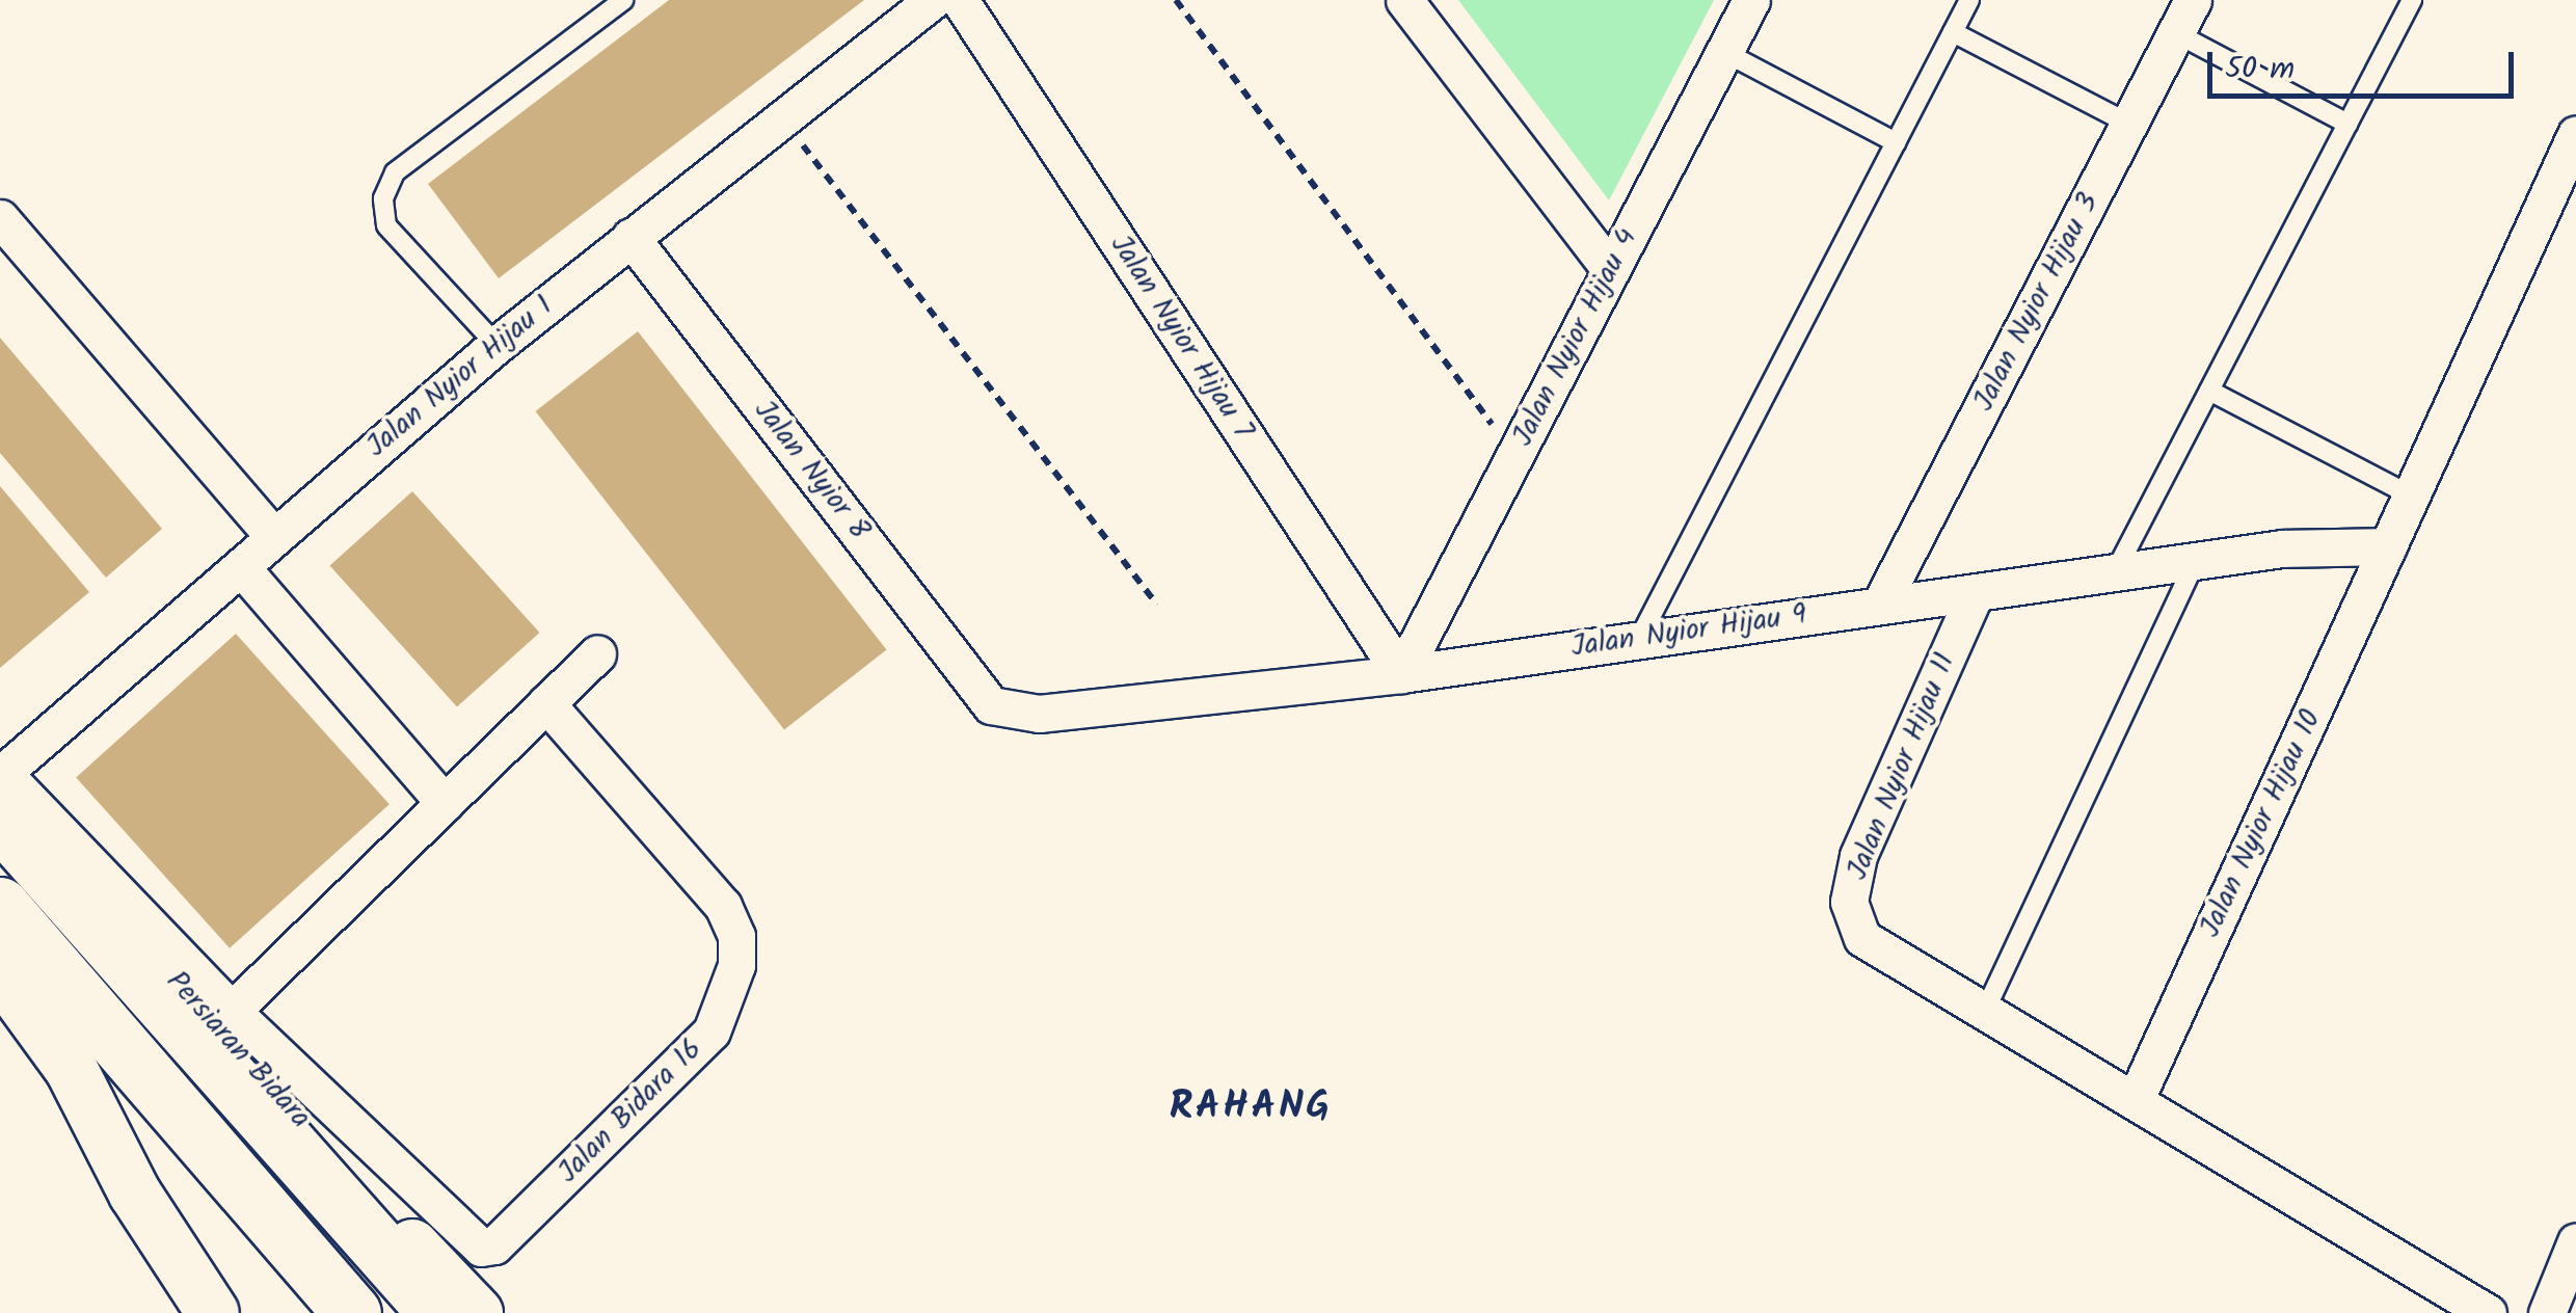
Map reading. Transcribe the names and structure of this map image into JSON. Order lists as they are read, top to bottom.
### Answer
{
  "streets": {
    "main road": ["Persiaran Bidara"],
    "street": [
      "Jalan Nyior Hijau 3",
      "Jalan Nyior Hijau 7",
      "Jalan Nyior Hijau 4",
      "Jalan Nyior Hijau 1",
      "Jalan Nyior 8",
      "Jalan Nyior Hijau 9",
      "Jalan Nyior Hijau 11",
      "Jalan Nyior Hijau 10",
      "Jalan Bidara 16"
    ]
  },
  "crossings": [
    ["Jalan Nyior Hijau 3", "Jalan Nyior Hijau 9"],
    ["Jalan Nyior Hijau 7", "Jalan Nyior Hijau 4"],
    ["Jalan Nyior Hijau 7", "Jalan Nyior Hijau 9"],
    ["Jalan Nyior Hijau 4", "Jalan Nyior Hijau 9"],
    ["Jalan Nyior Hijau 1", "Jalan Nyior 8"],
    ["Jalan Nyior Hijau 1", "Persiaran Bidara"],
    ["Jalan Nyior 8", "Jalan Nyior Hijau 9"],
    ["Jalan Nyior Hijau 9", "Jalan Nyior Hijau 11"],
    ["Jalan Nyior Hijau 9", "Jalan Nyior Hijau 10"],
    ["Jalan Nyior Hijau 11", "Jalan Nyior Hijau 10"]
  ],
  "districts": ["RAHANG"],
  "scale_bar": "50 m"
}
